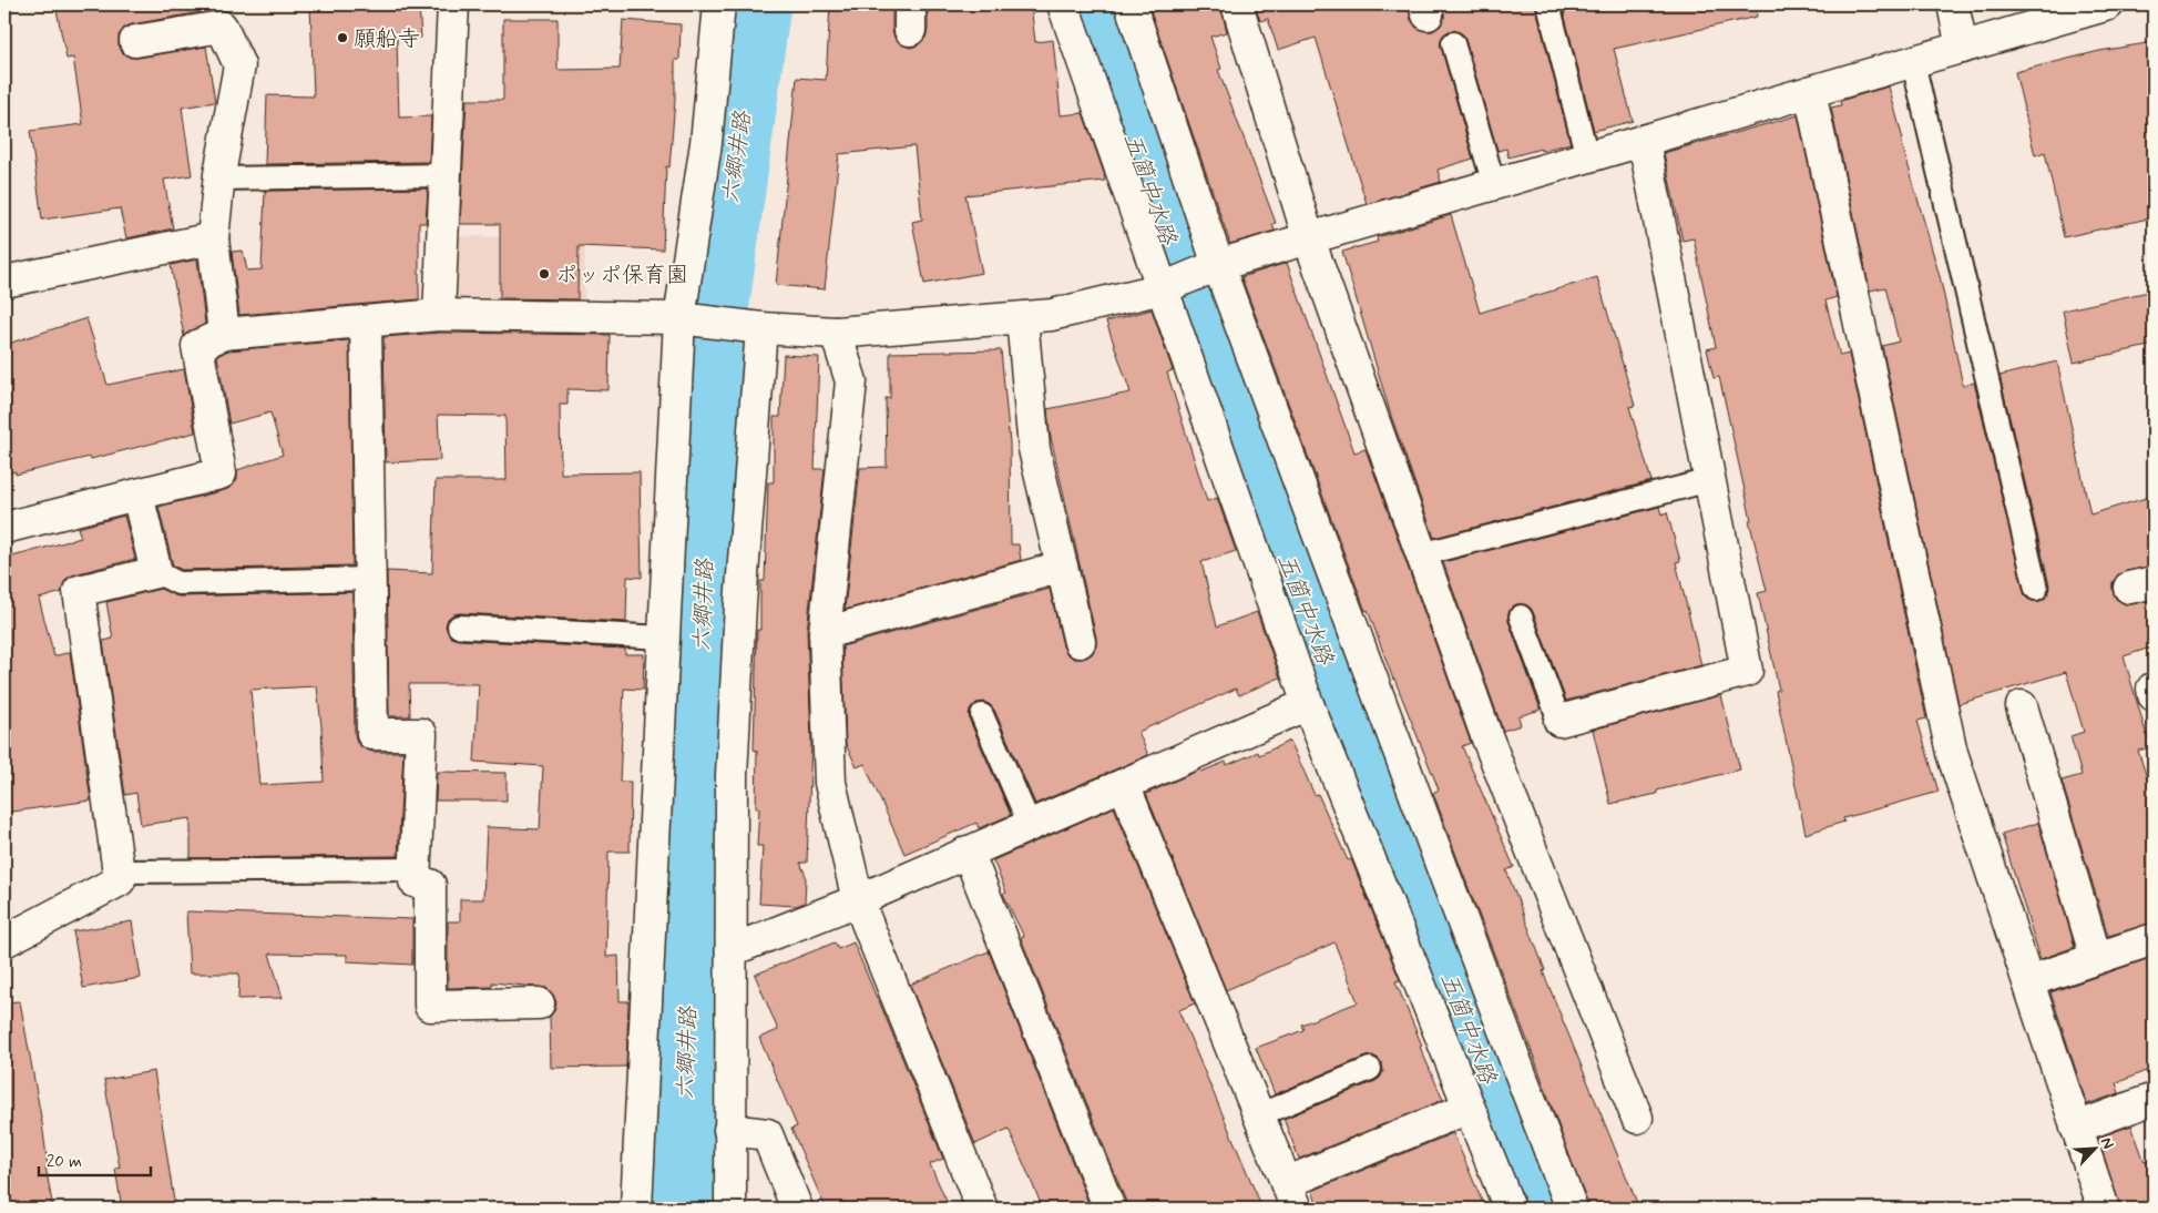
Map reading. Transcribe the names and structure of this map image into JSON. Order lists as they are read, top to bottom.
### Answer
{
  "water": ["六郷井路", "五箇中水路"],
  "places": ["願船寺", "ポッポ保育園"],
  "scale_bar": "20 m",
  "north": "top right"
}
